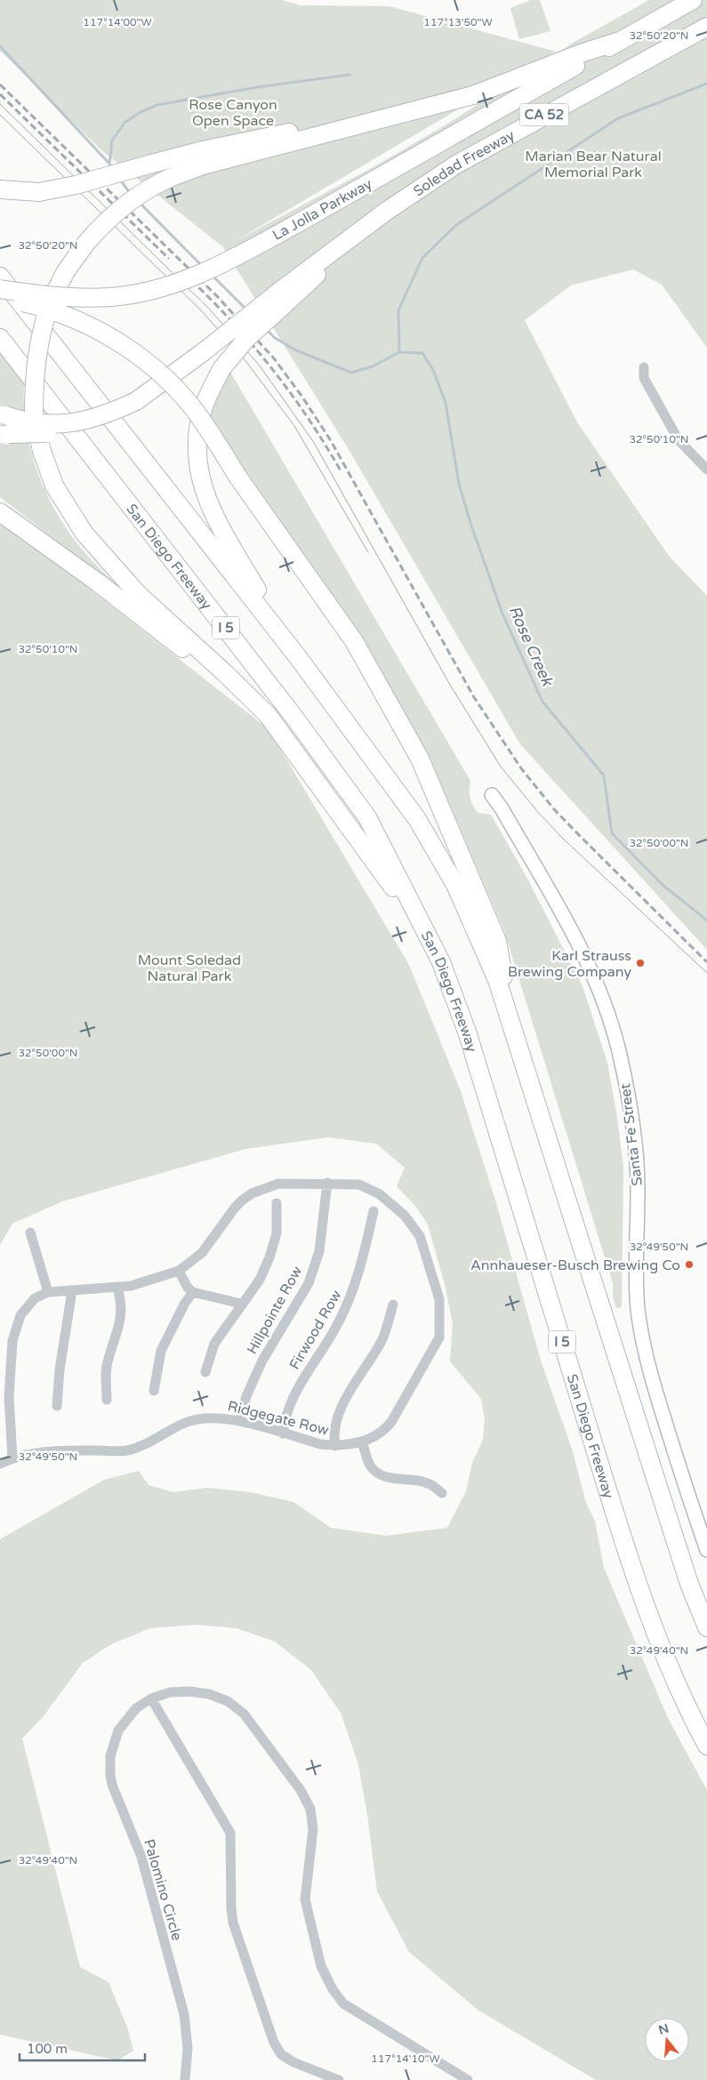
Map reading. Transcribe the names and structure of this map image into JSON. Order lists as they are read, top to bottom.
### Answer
{
  "streets": {
    "highway": [
      "CA 52",
      "Soledad Freeway",
      "La Jolla Parkway",
      "San Diego Freeway",
      "I 5"
    ],
    "street": [
      "Santa Fe Street",
      "Hillpointe Row",
      "Firwood Row",
      "Ridgegate Row",
      "Palomino Circle"
    ]
  },
  "crossings": [
    ["Hillpointe Row", "Ridgegate Row"],
    ["Firwood Row", "Ridgegate Row"]
  ],
  "water": ["Rose Creek"],
  "parks": ["Rose Canyon Open Space", "Marian Bear Natural Memorial Park", "Mount Soledad Natural Park"],
  "places": ["Karl Strauss Brewing Company", "Annhaueser-Busch Brewing Co"],
  "scale_bar": "100 m",
  "north": "top",
  "coordinates": [
    "117°14'00\"W",
    "117°13'50\"W",
    "32°50'20\"N",
    "32°50'10\"N",
    "32°50'00\"N",
    "32°49'50\"N",
    "32°49'40\"N",
    "117°14'10\"W"
  ]
}
